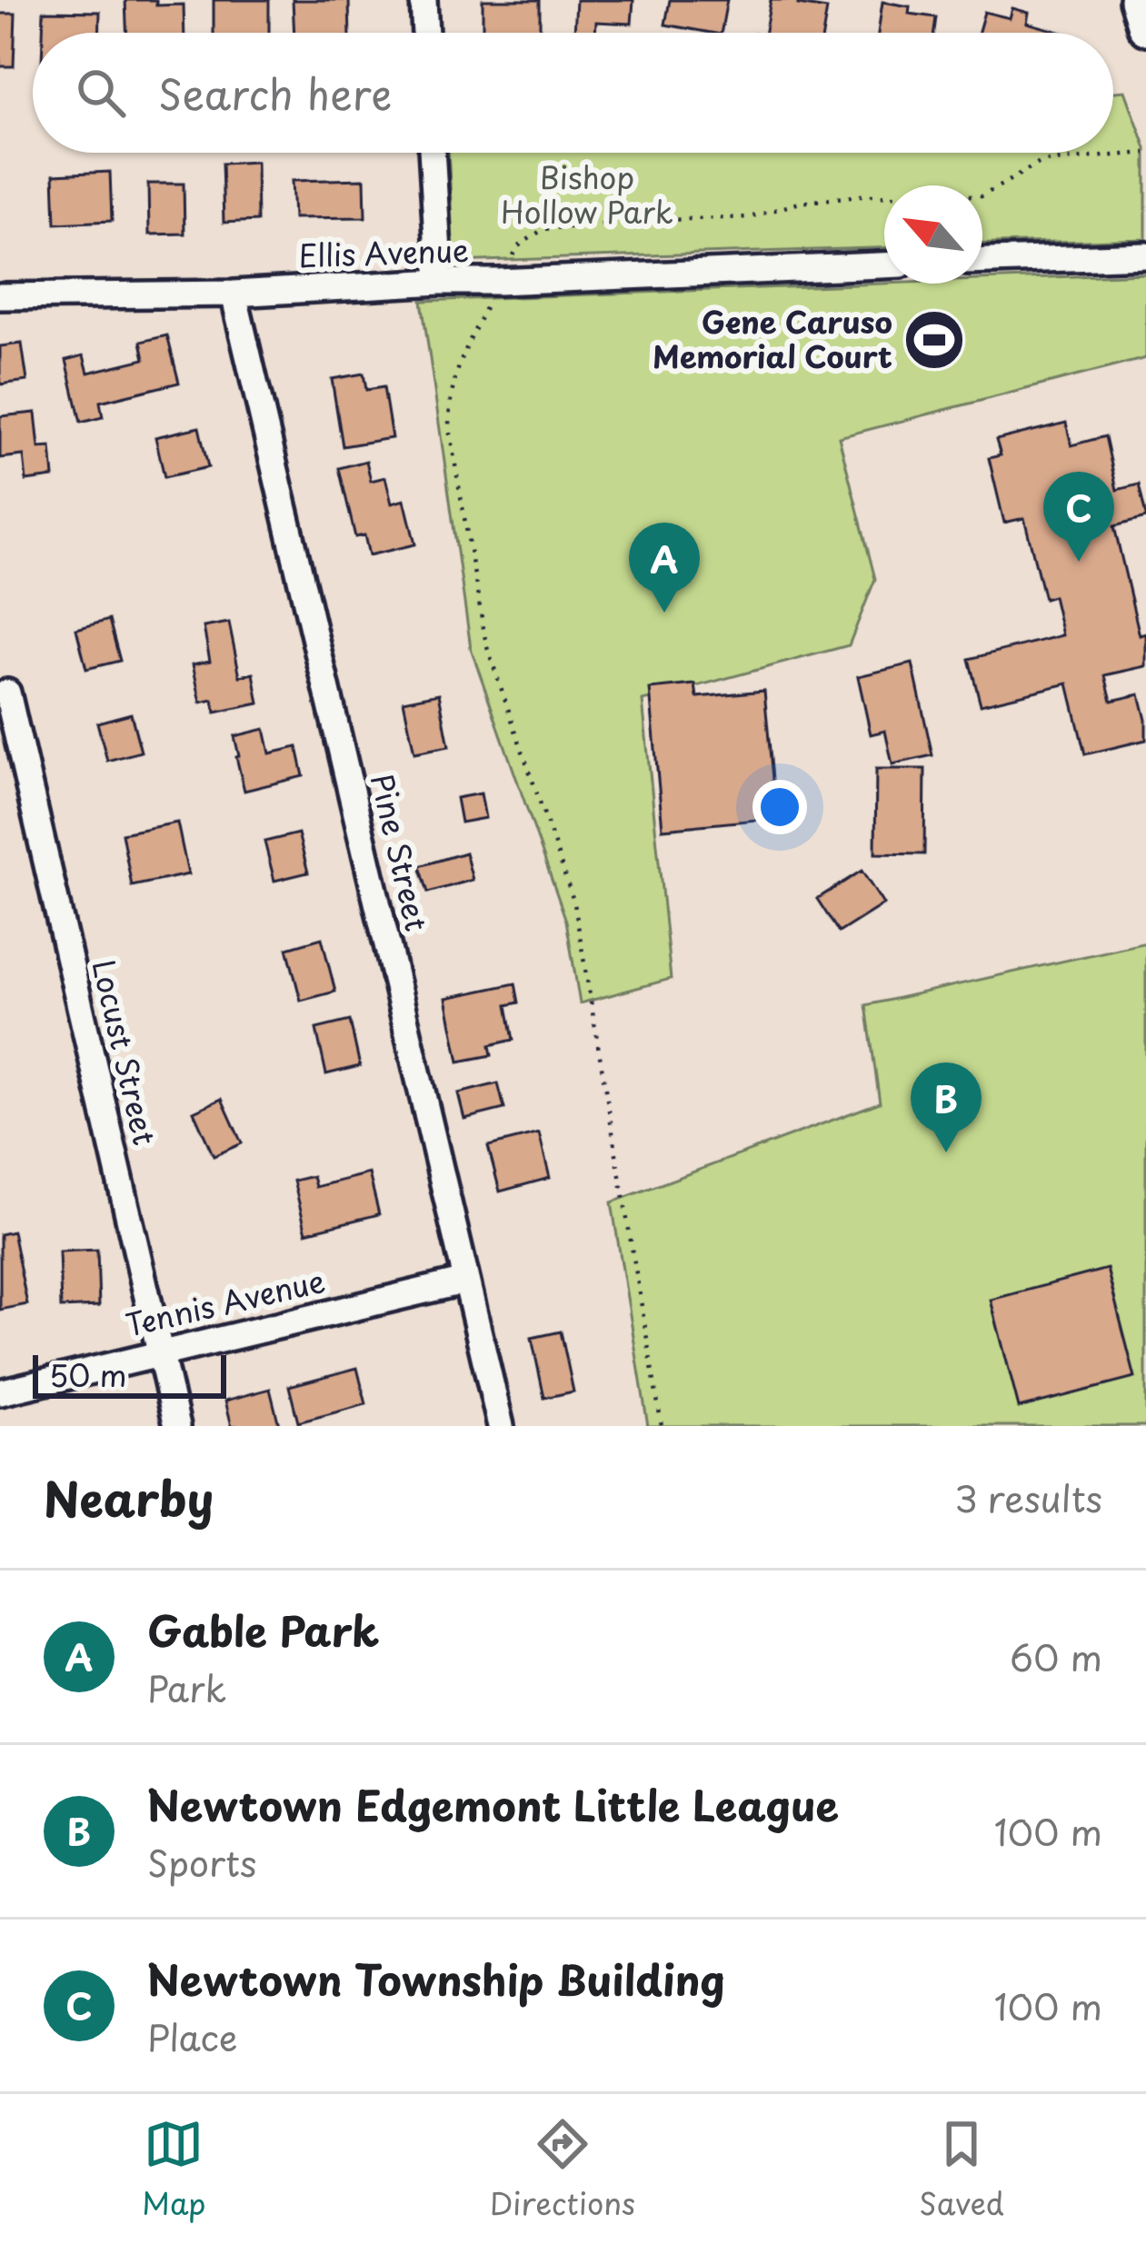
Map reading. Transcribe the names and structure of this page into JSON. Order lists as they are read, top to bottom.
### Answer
{
  "streets": {
    "street": [
      "Ellis Avenue",
      "Pine Street",
      "Locust Street",
      "Tennis Avenue"
    ]
  },
  "crossings": [
    ["Ellis Avenue", "Pine Street"],
    ["Pine Street", "Tennis Avenue"],
    ["Locust Street", "Tennis Avenue"]
  ],
  "parks": ["Bishop Hollow Park"],
  "places": {
    "sports": ["Gene Caruso Memorial Court"]
  },
  "scale_bar": "50 m",
  "north": "top left",
  "page": {
    "search": "Search here",
    "pins": ["C", "A", "B"],
    "scale": "50 m",
    "heading": ["Nearby", "3 results"],
    "list": [
      {
        "mark": "A",
        "name": "Gable Park",
        "note": "Park",
        "value": "60 m"
      },
      {
        "mark": "B",
        "name": "Newtown Edgemont Little League",
        "note": "Sports",
        "value": "100 m"
      },
      {
        "mark": "C",
        "name": "Newtown Township Building",
        "note": "Place",
        "value": "100 m"
      }
    ],
    "nav": ["Map", "Directions", "Saved"]
  }
}
